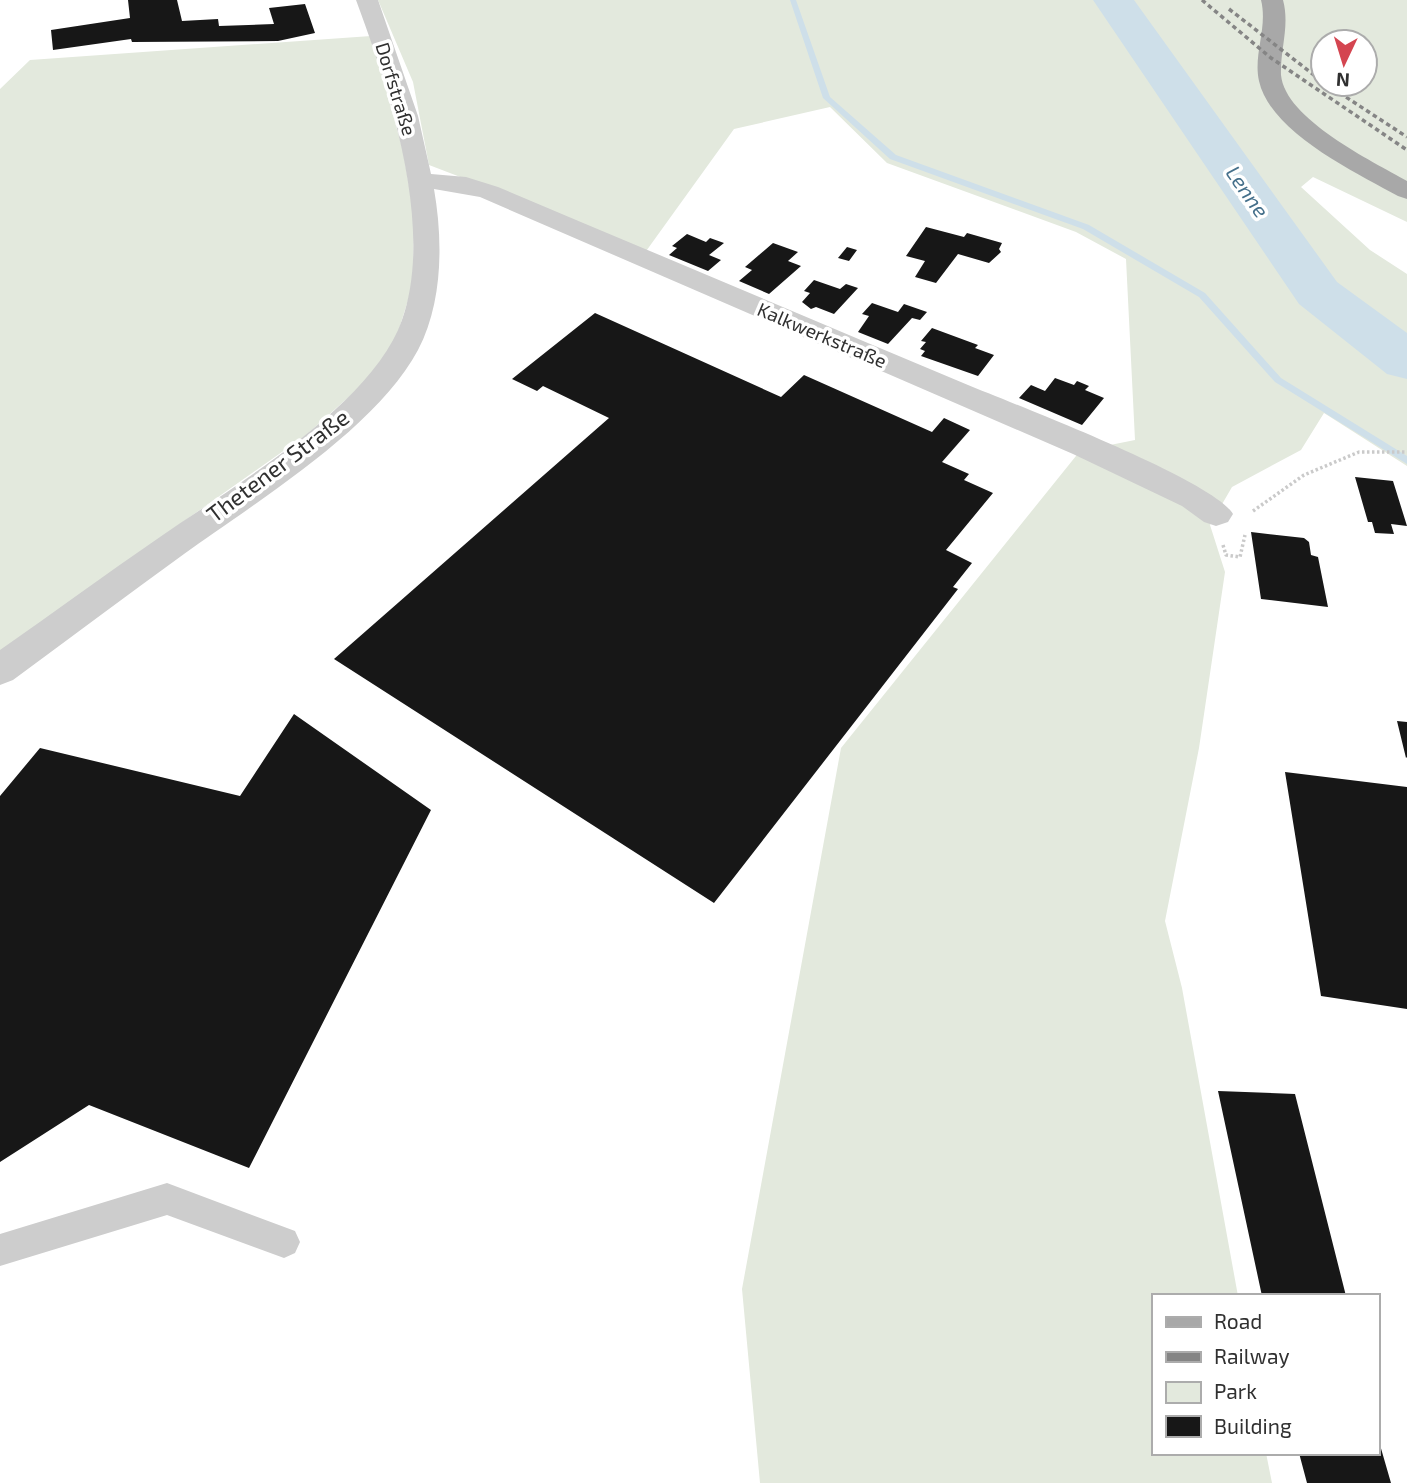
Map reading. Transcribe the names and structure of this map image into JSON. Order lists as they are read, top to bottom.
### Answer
{
  "streets": {
    "street": ["Dorfstraße", "Kalkwerkstraße", "Thetener Straße"]
  },
  "crossings": [
    ["Dorfstraße", "Kalkwerkstraße"],
    ["Dorfstraße", "Thetener Straße"],
    ["Kalkwerkstraße", "Thetener Straße"]
  ],
  "water": ["Lenne"],
  "legend": [
    "Road",
    "Railway",
    "Park",
    "Building"
  ],
  "north": "bottom"
}
